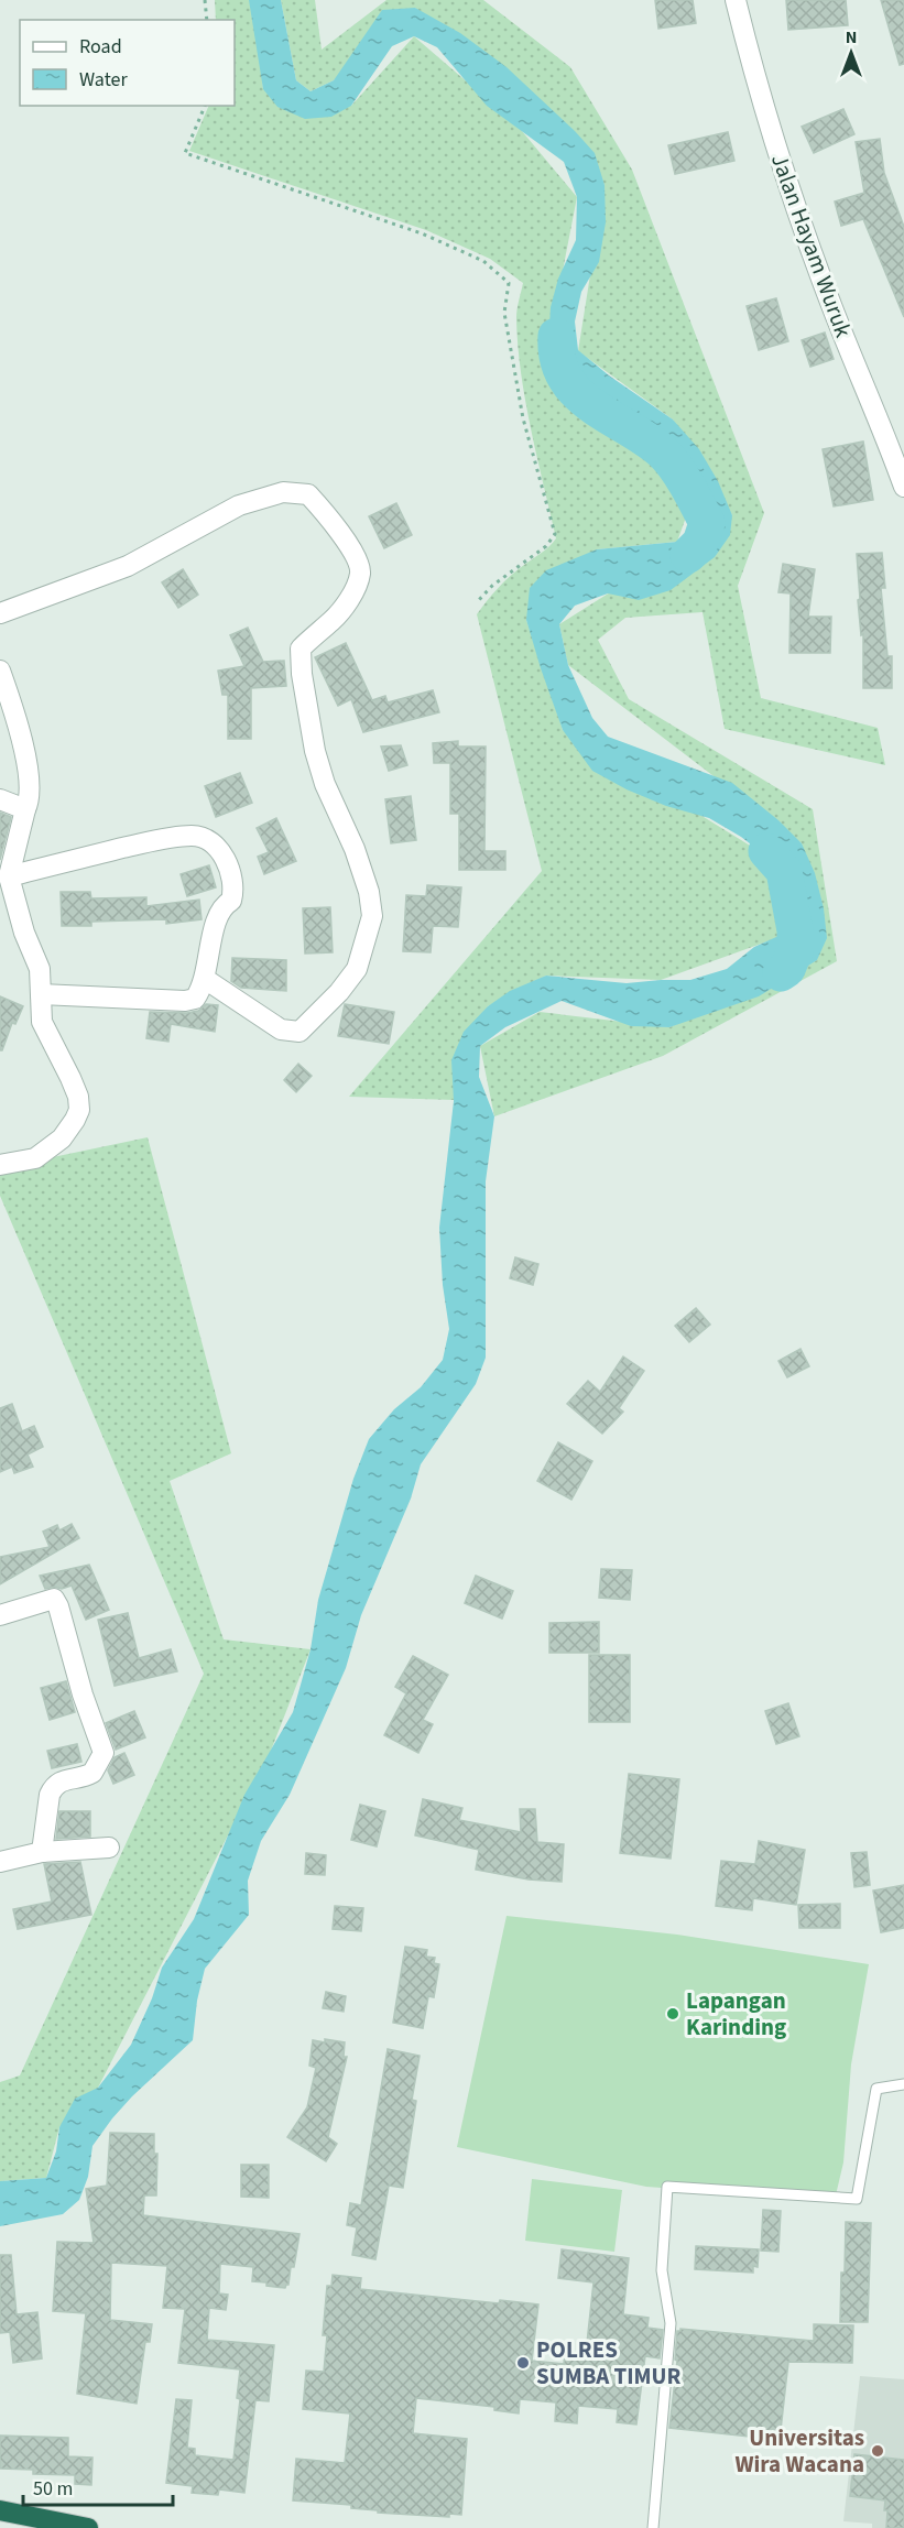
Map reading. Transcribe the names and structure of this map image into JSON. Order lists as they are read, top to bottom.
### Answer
{
  "streets": {
    "street": ["Jalan Hayam Wuruk"]
  },
  "places": ["Lapangan Karinding", "POLRES SUMBA TIMUR", "Universitas Wira Wacana"],
  "legend": ["Road", "Water"],
  "scale_bar": "50 m",
  "north": "top"
}
